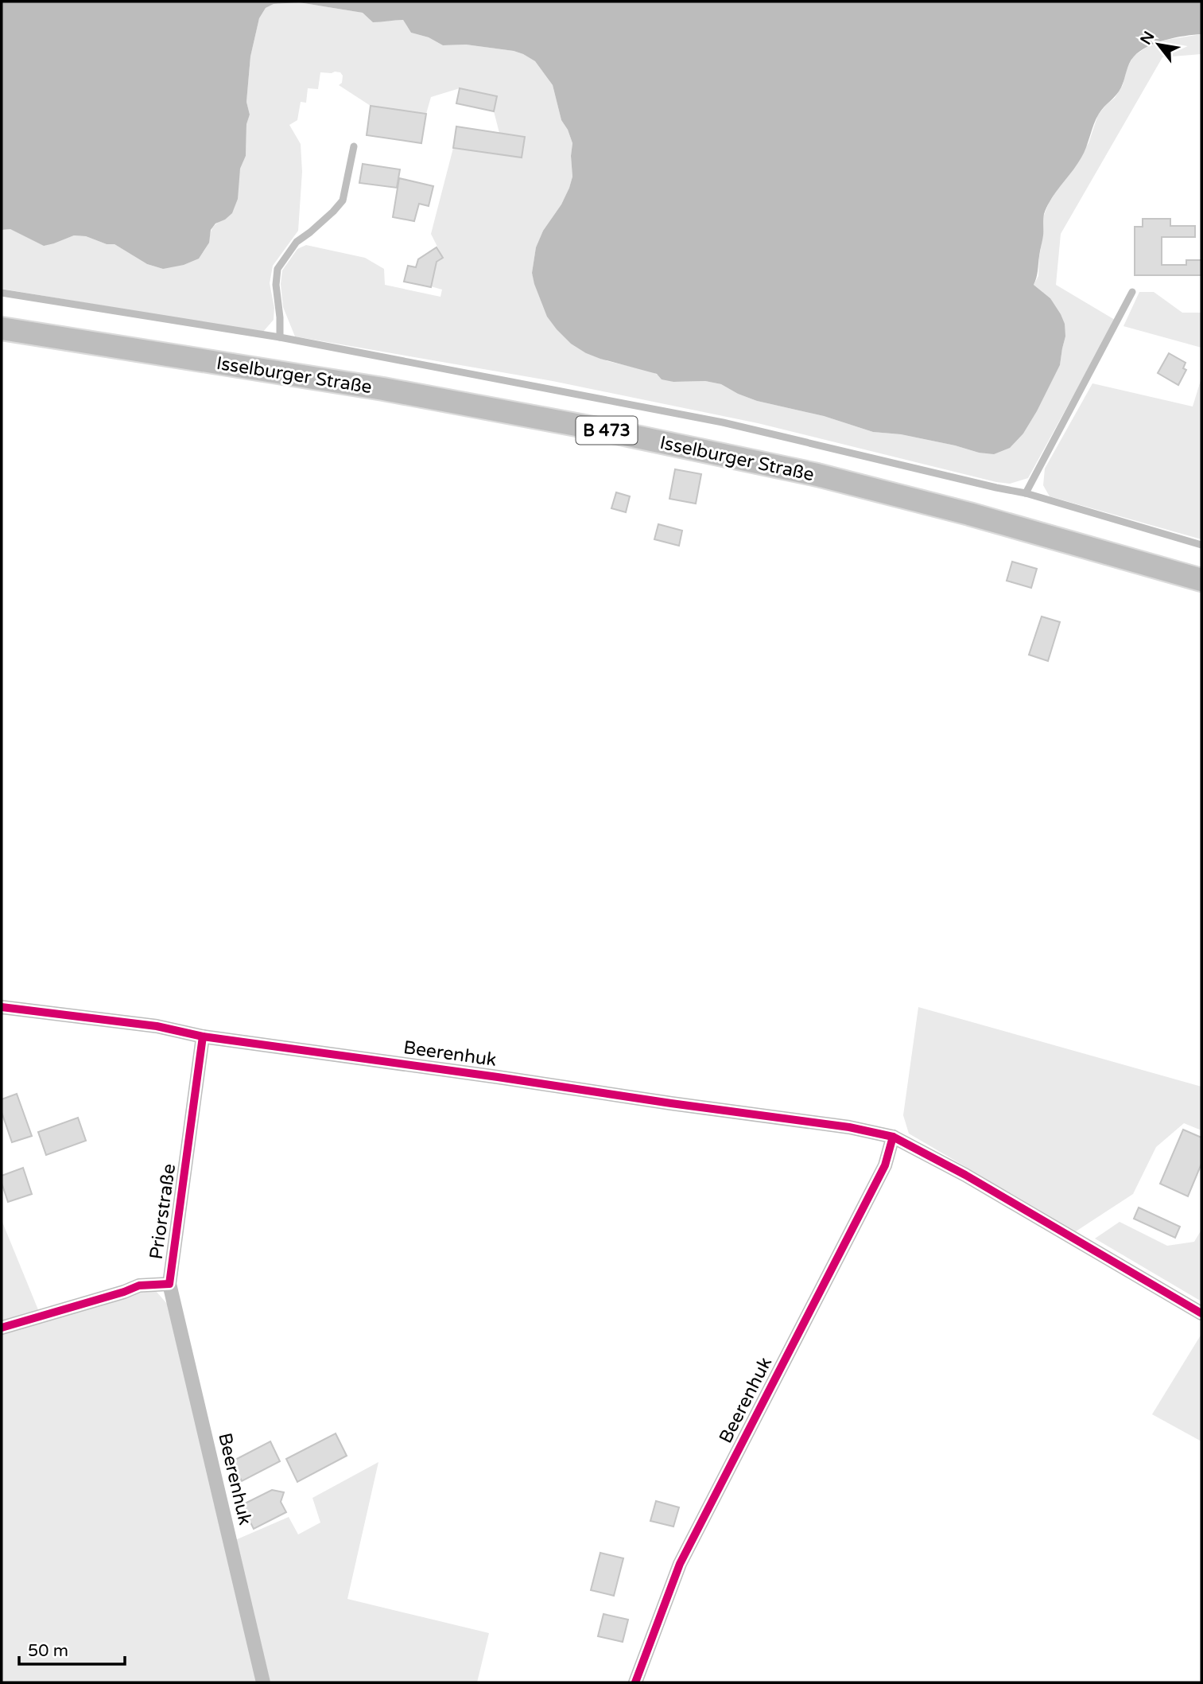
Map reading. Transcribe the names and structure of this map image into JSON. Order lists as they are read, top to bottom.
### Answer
{
  "streets": {
    "main road": ["Isselburger Straße", "B 473"],
    "street": ["Beerenhuk", "Priorstraße"]
  },
  "crossings": [
    ["Beerenhuk", "Priorstraße"]
  ],
  "scale_bar": "50 m",
  "north": "top left"
}
